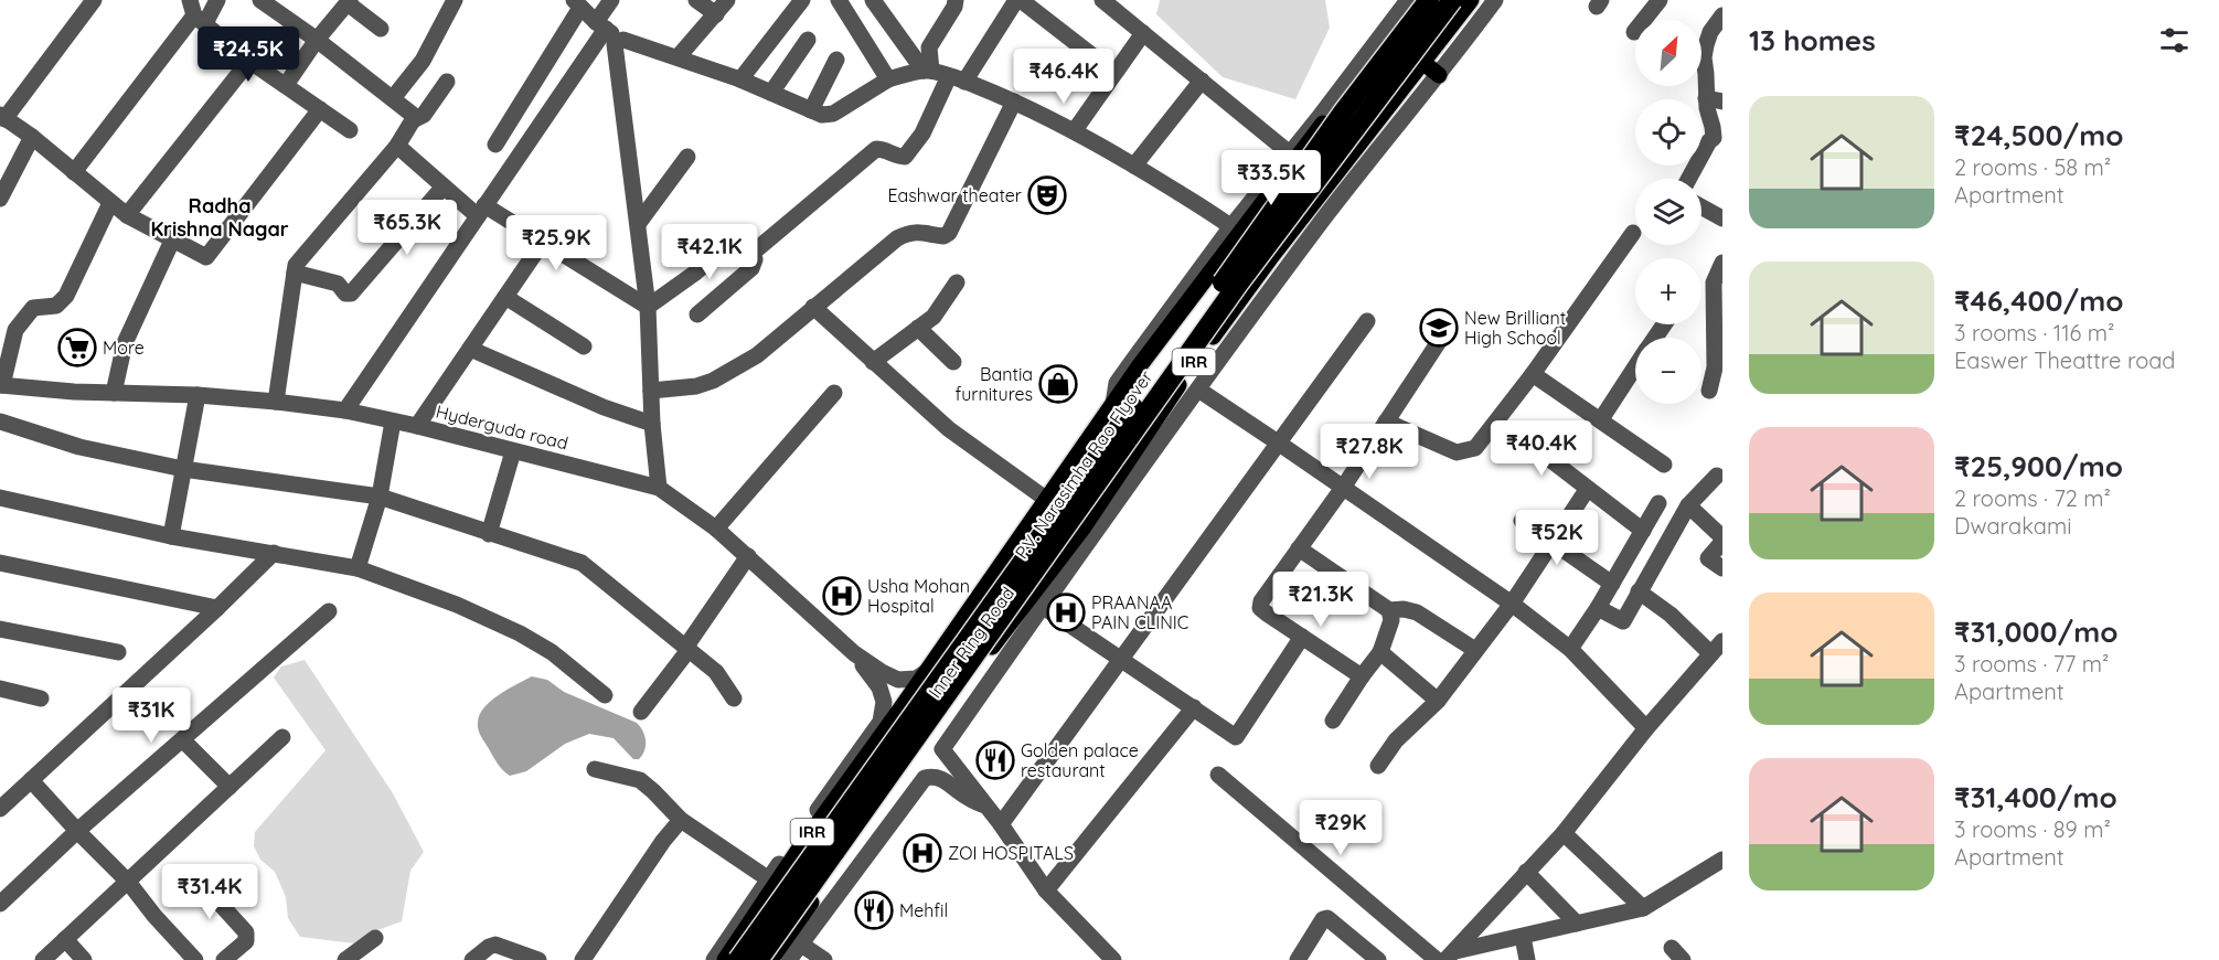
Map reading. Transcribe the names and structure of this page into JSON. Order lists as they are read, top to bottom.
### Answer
{
  "streets": {
    "highway": ["P.V. Narasimha Rao Flyover"],
    "main road": ["IRR", "Inner Ring Road"],
    "street": ["Hyderguda road"]
  },
  "crossings": [
    ["Hyderguda road", "Inner Ring Road"]
  ],
  "districts": ["Radha Krishna Nagar"],
  "places": {
    "theatre": ["Eashwar theater"],
    "school or university": ["New Brilliant High School"],
    "supermarket": ["More"],
    "shop": ["Bantia furnitures"],
    "hospital": ["Usha Mohan Hospital", "PRAANAA PAIN CLINIC", "ZOI HOSPITALS"],
    "restaurant": ["Golden palace restaurant", "Mehfil"]
  },
  "north": "top right",
  "page": {
    "heading": "13 homes",
    "map_buttons": ["+", "−"],
    "price": [
      "₹24.5K",
      "₹46.4K",
      "₹33.5K",
      "₹65.3K",
      "₹25.9K",
      "₹42.1K",
      "₹40.4K",
      "₹27.8K",
      "₹52K",
      "₹21.3K",
      "₹31K",
      "₹29K",
      "₹31.4K"
    ],
    "list": [
      {
        "name": "₹24,500/mo",
        "note": "2 rooms · 58 m² · Apartment"
      },
      {
        "name": "₹46,400/mo",
        "note": "3 rooms · 116 m² · Easwer Theattre road"
      },
      {
        "name": "₹25,900/mo",
        "note": "2 rooms · 72 m² · Dwarakami"
      },
      {
        "name": "₹31,000/mo",
        "note": "3 rooms · 77 m² · Apartment"
      },
      {
        "name": "₹31,400/mo",
        "note": "3 rooms · 89 m² · Apartment"
      }
    ]
  }
}
